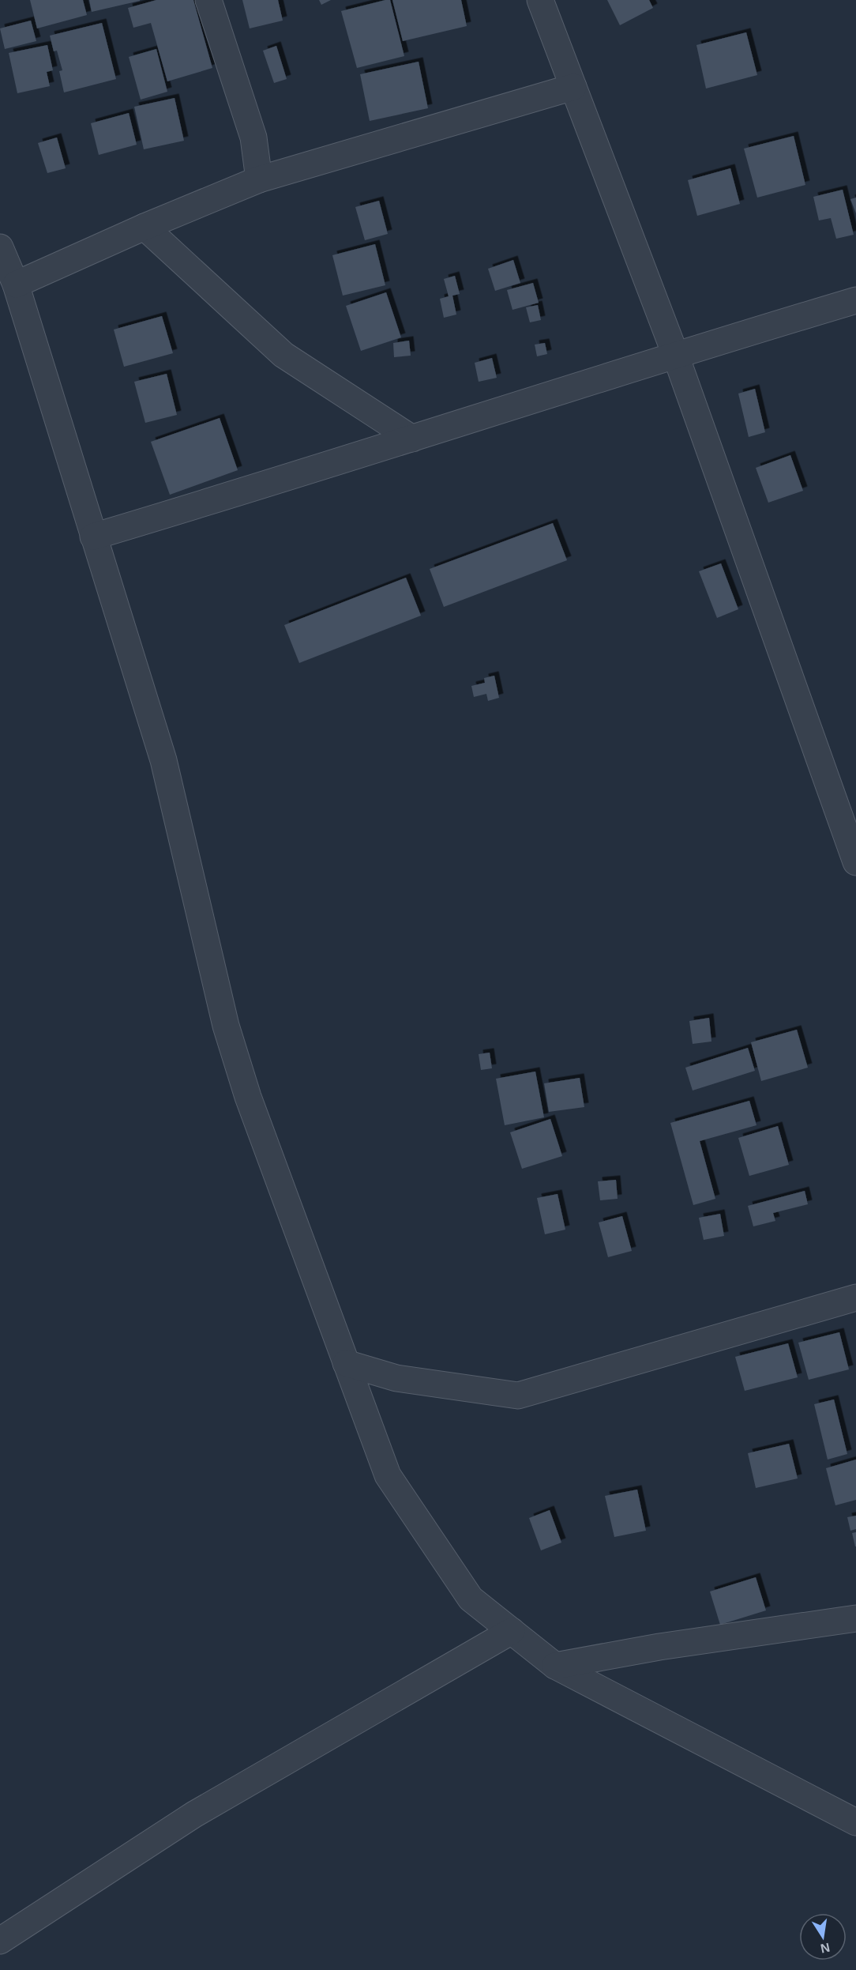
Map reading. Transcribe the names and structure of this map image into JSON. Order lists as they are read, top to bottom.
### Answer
{
  "north": "bottom"
}
